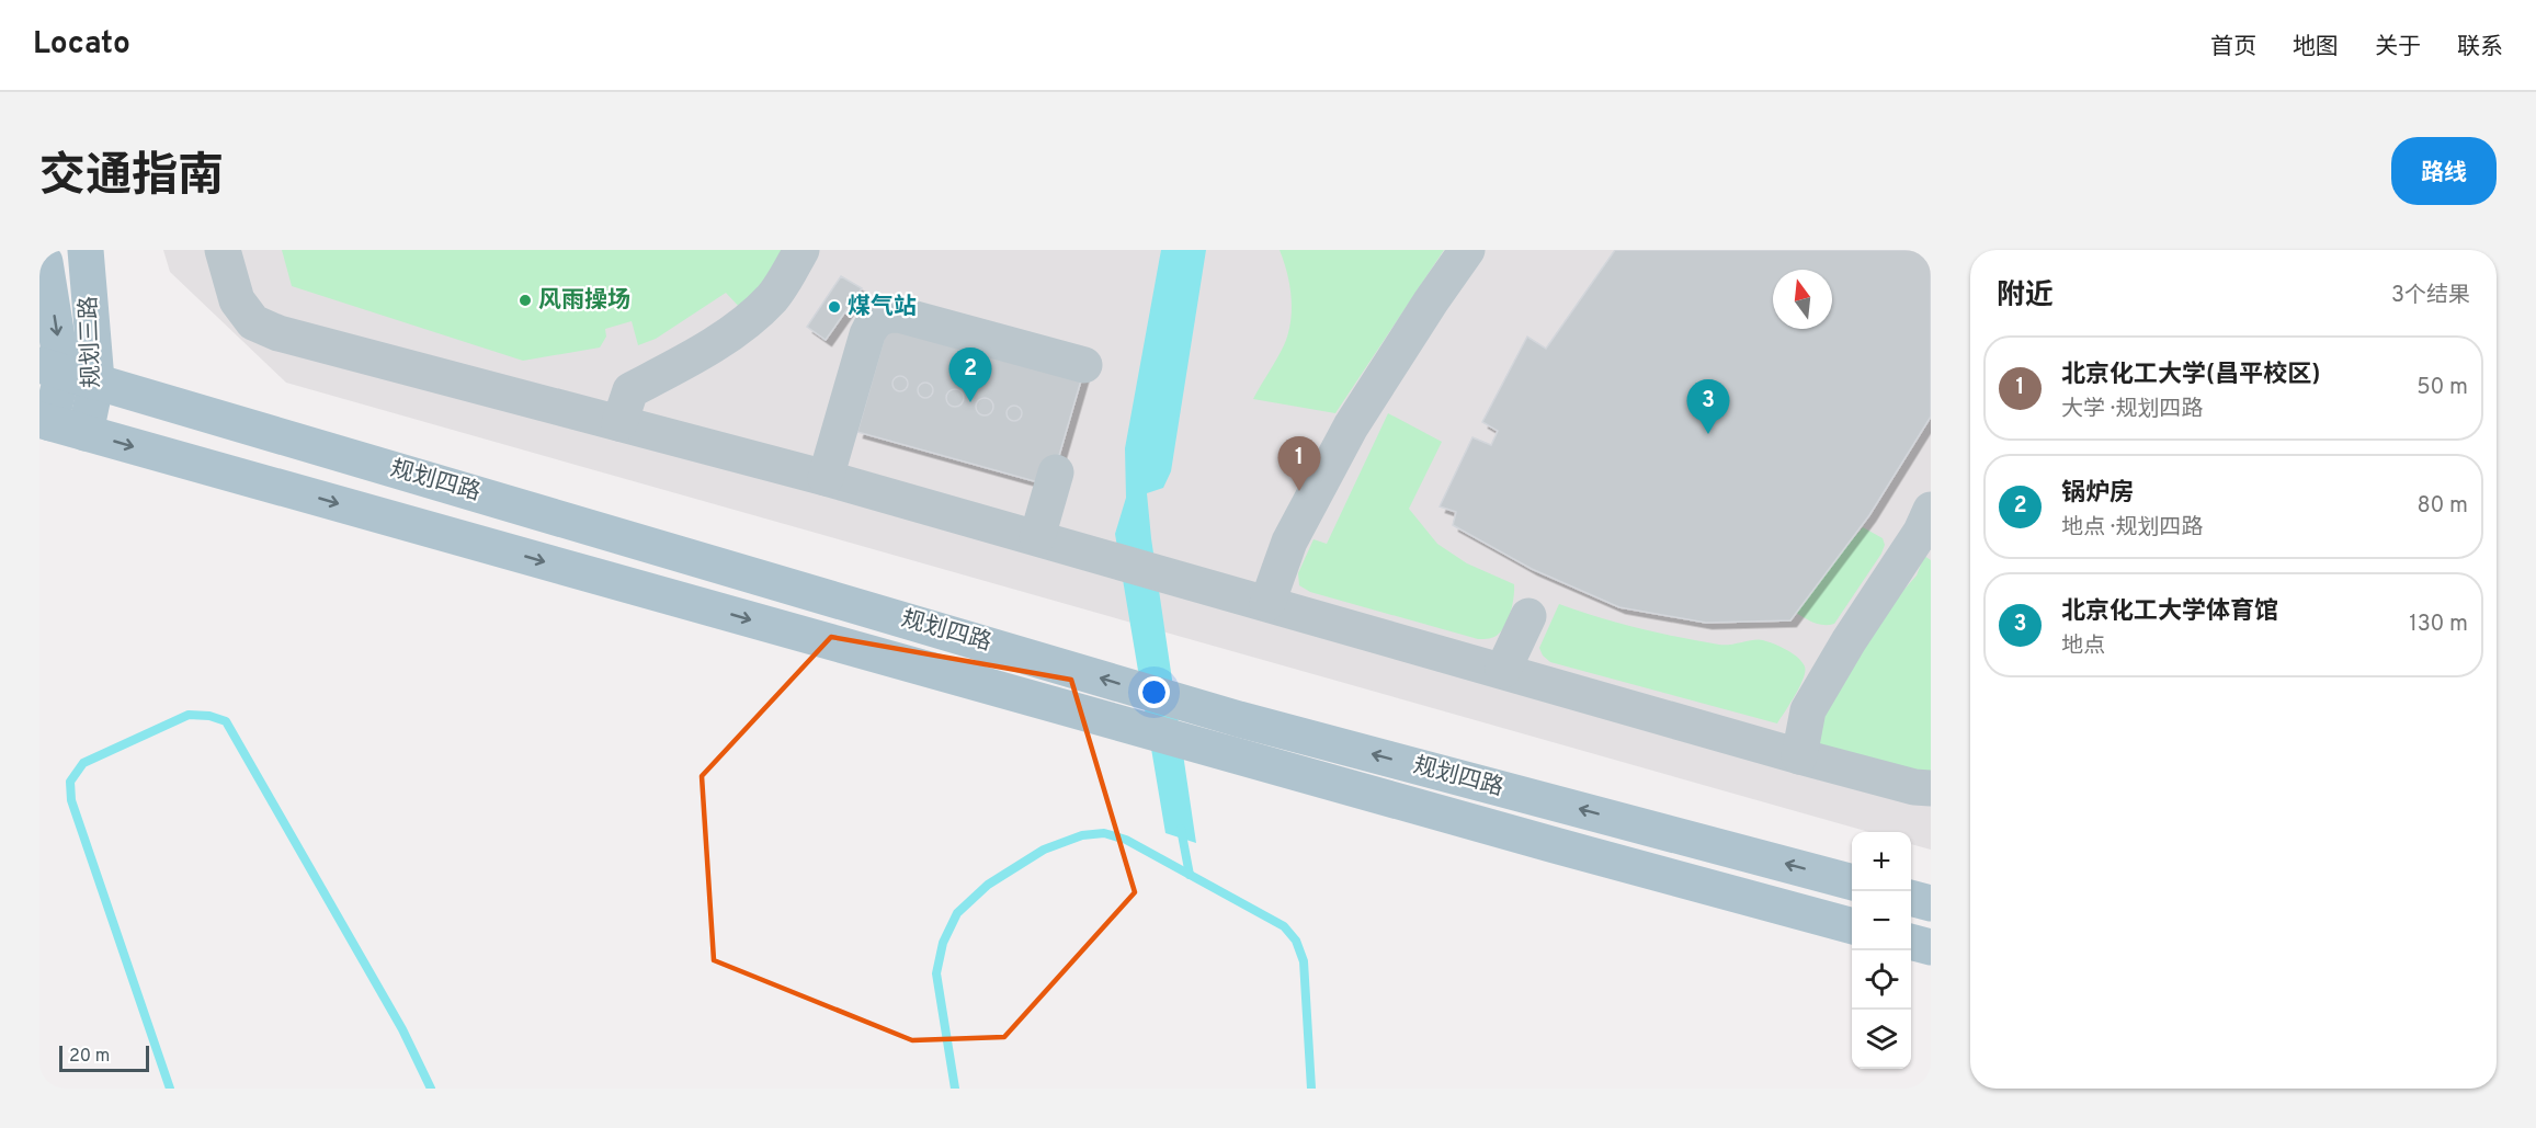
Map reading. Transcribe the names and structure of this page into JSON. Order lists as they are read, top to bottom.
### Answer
{
  "streets": {
    "main road": ["规划三路", "规划四路"]
  },
  "crossings": [
    ["规划三路", "规划四路"]
  ],
  "places": ["风雨操场", "煤气站"],
  "scale_bar": "20 m",
  "north": "top",
  "page": {
    "header": "Locato",
    "nav": [
      "首页",
      "地图",
      "关于",
      "联系"
    ],
    "title": "交通指南",
    "buttons": "路线",
    "heading": ["附近", "3个结果"],
    "list": [
      {
        "mark": "1",
        "name": "北京化工大学(昌平校区)",
        "note": "大学 · 规划四路",
        "value": "50 m"
      },
      {
        "mark": "2",
        "name": "锅炉房",
        "note": "地点 · 规划四路",
        "value": "80 m"
      },
      {
        "mark": "3",
        "name": "北京化工大学体育馆",
        "note": "地点",
        "value": "130 m"
      }
    ],
    "pins": ["2", "3", "1"],
    "map_buttons": ["+", "−"],
    "scale": "20 m"
  }
}
